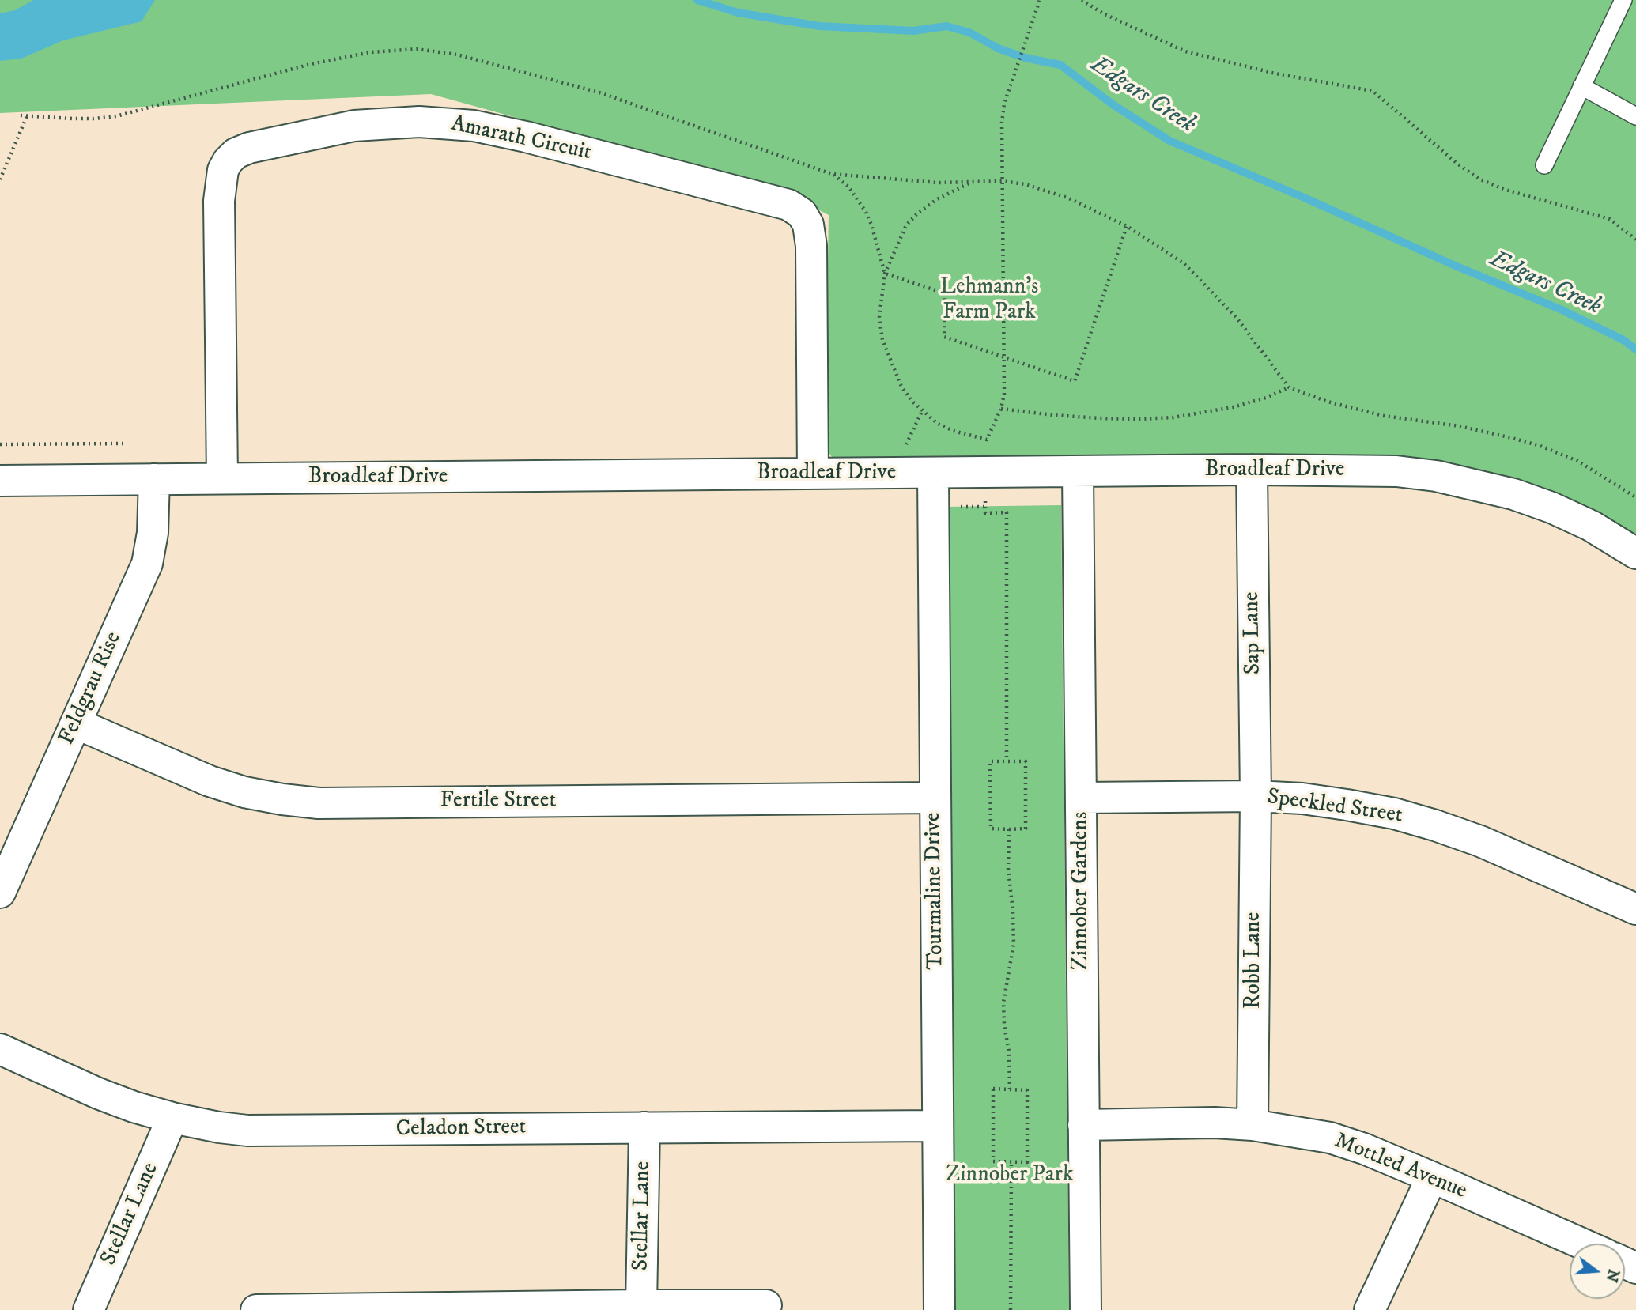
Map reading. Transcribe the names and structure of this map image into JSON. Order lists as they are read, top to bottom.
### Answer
{
  "streets": {
    "street": [
      "Amarath Circuit",
      "Broadleaf Drive",
      "Sap Lane",
      "Feldgrau Rise",
      "Fertile Street",
      "Speckled Street",
      "Tourmaline Drive",
      "Zinnober Gardens",
      "Robb Lane",
      "Celadon Street",
      "Mottled Avenue",
      "Stellar Lane"
    ]
  },
  "crossings": [
    ["Amarath Circuit", "Broadleaf Drive"],
    ["Broadleaf Drive", "Sap Lane"],
    ["Broadleaf Drive", "Feldgrau Rise"],
    ["Broadleaf Drive", "Tourmaline Drive"],
    ["Broadleaf Drive", "Zinnober Gardens"],
    ["Sap Lane", "Speckled Street"],
    ["Sap Lane", "Robb Lane"],
    ["Feldgrau Rise", "Fertile Street"],
    ["Fertile Street", "Tourmaline Drive"],
    ["Speckled Street", "Zinnober Gardens"],
    ["Speckled Street", "Robb Lane"],
    ["Tourmaline Drive", "Celadon Street"],
    ["Zinnober Gardens", "Mottled Avenue"],
    ["Robb Lane", "Mottled Avenue"],
    ["Celadon Street", "Stellar Lane"]
  ],
  "water": ["Edgars Creek"],
  "parks": ["Lehmann’s Farm Park", "Zinnober Park"],
  "north": "right"
}
